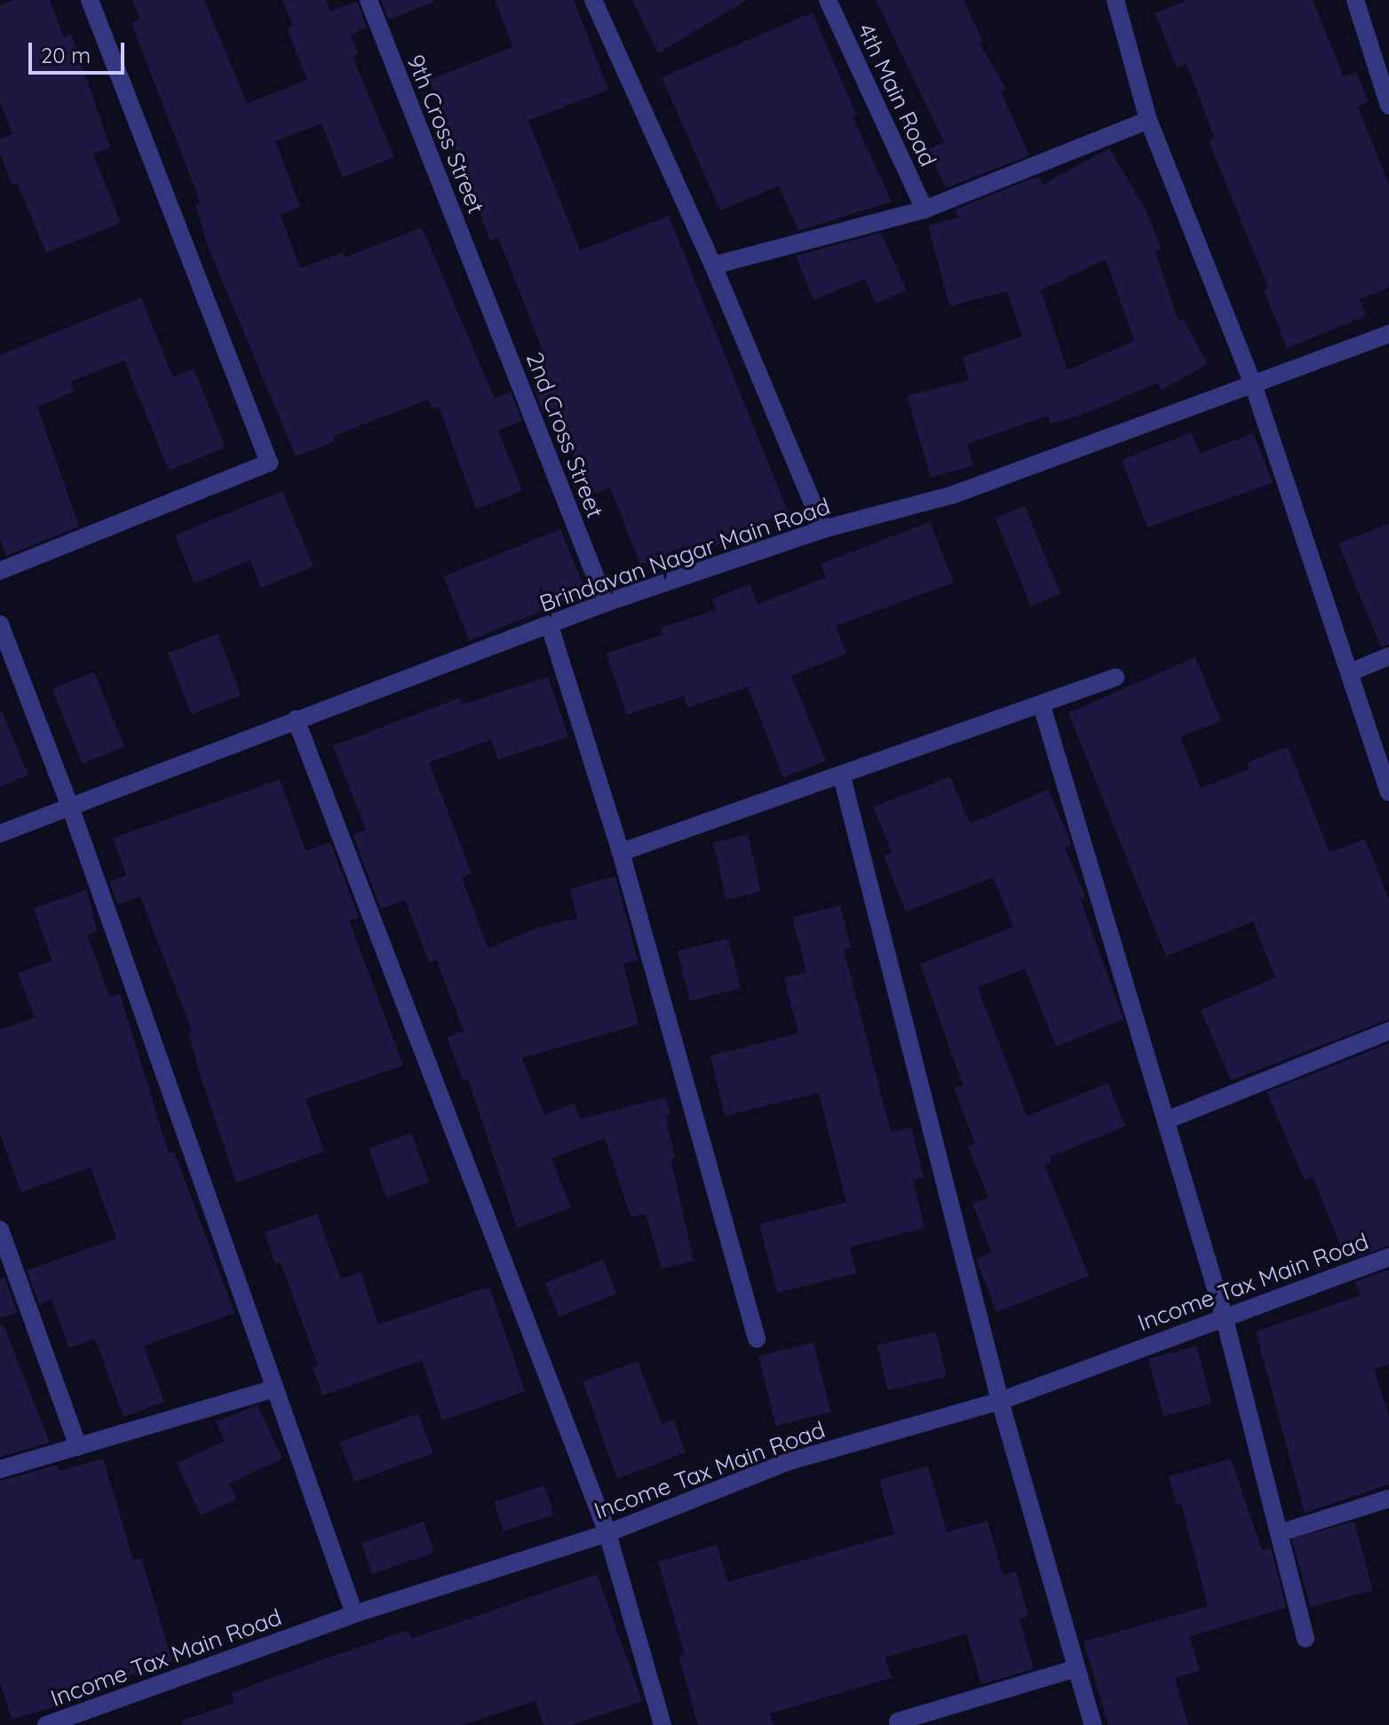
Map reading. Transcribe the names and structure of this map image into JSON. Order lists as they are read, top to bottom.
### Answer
{
  "streets": {
    "street": [
      "4th Main Road",
      "9th Cross Street",
      "2nd Cross Street",
      "Brindavan Nagar Main Road",
      "Income Tax Main Road"
    ]
  },
  "crossings": [
    ["9th Cross Street", "2nd Cross Street"],
    ["2nd Cross Street", "Brindavan Nagar Main Road"]
  ],
  "scale_bar": "20 m"
}
